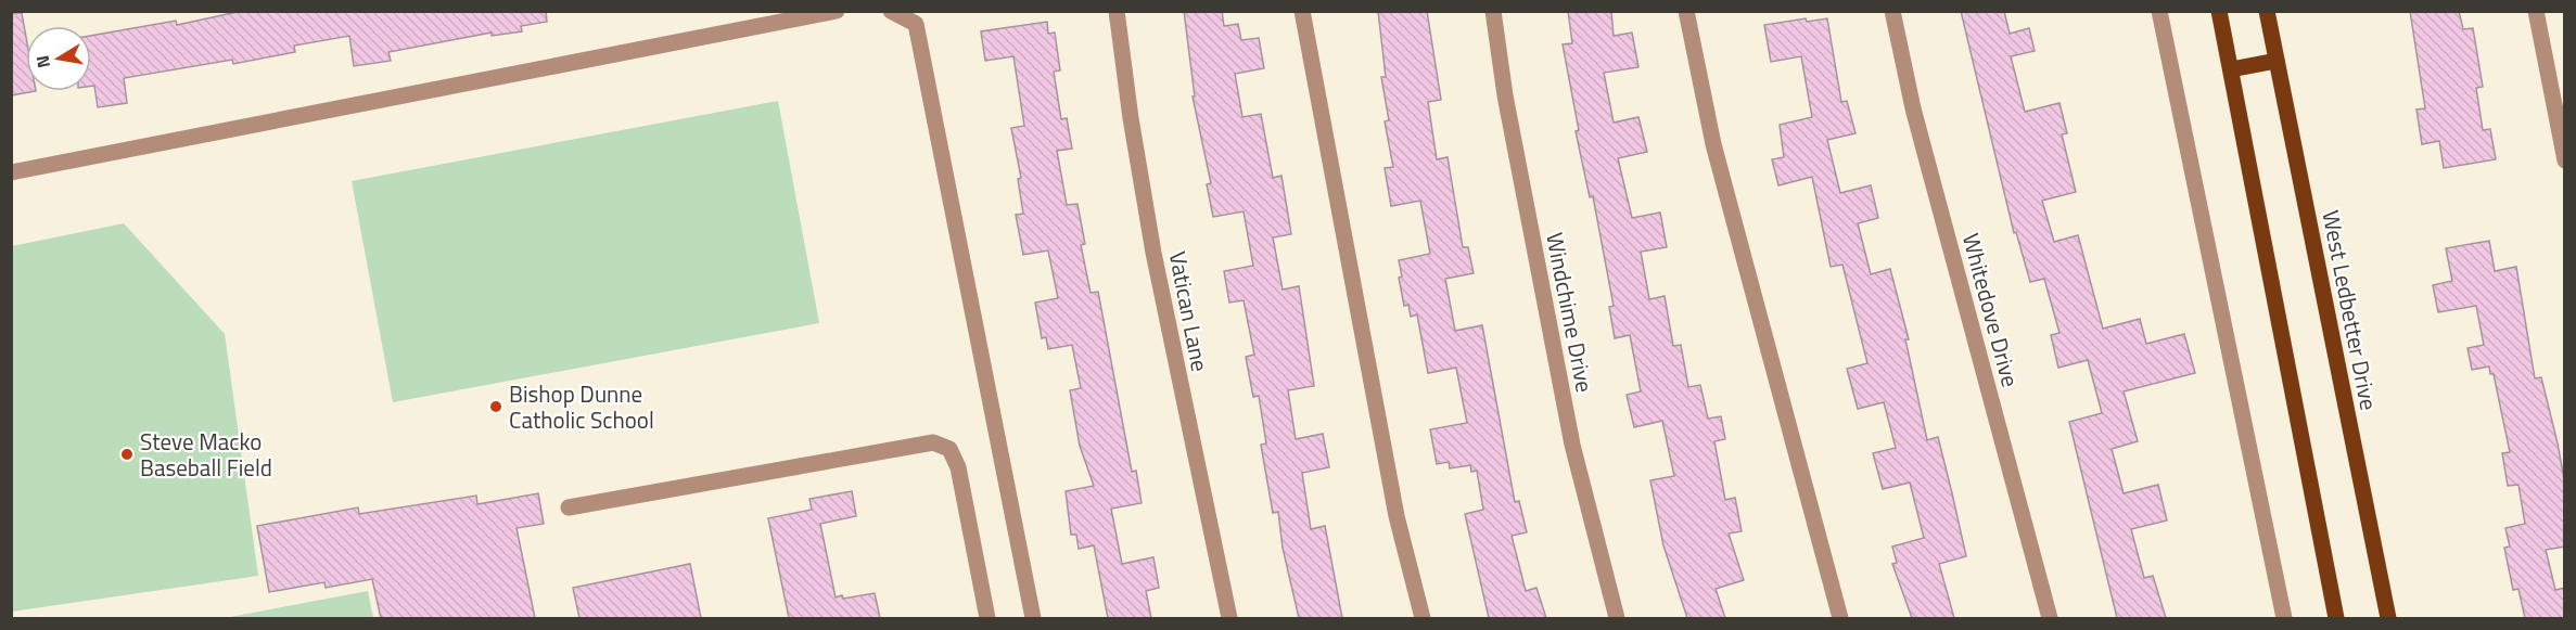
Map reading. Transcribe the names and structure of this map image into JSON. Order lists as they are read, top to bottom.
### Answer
{
  "streets": {
    "main road": ["West Ledbetter Drive"],
    "street": ["Whitedove Drive", "Vatican Lane", "Windchime Drive"]
  },
  "places": ["Bishop Dunne Catholic School", "Steve Macko Baseball Field"],
  "north": "left"
}
